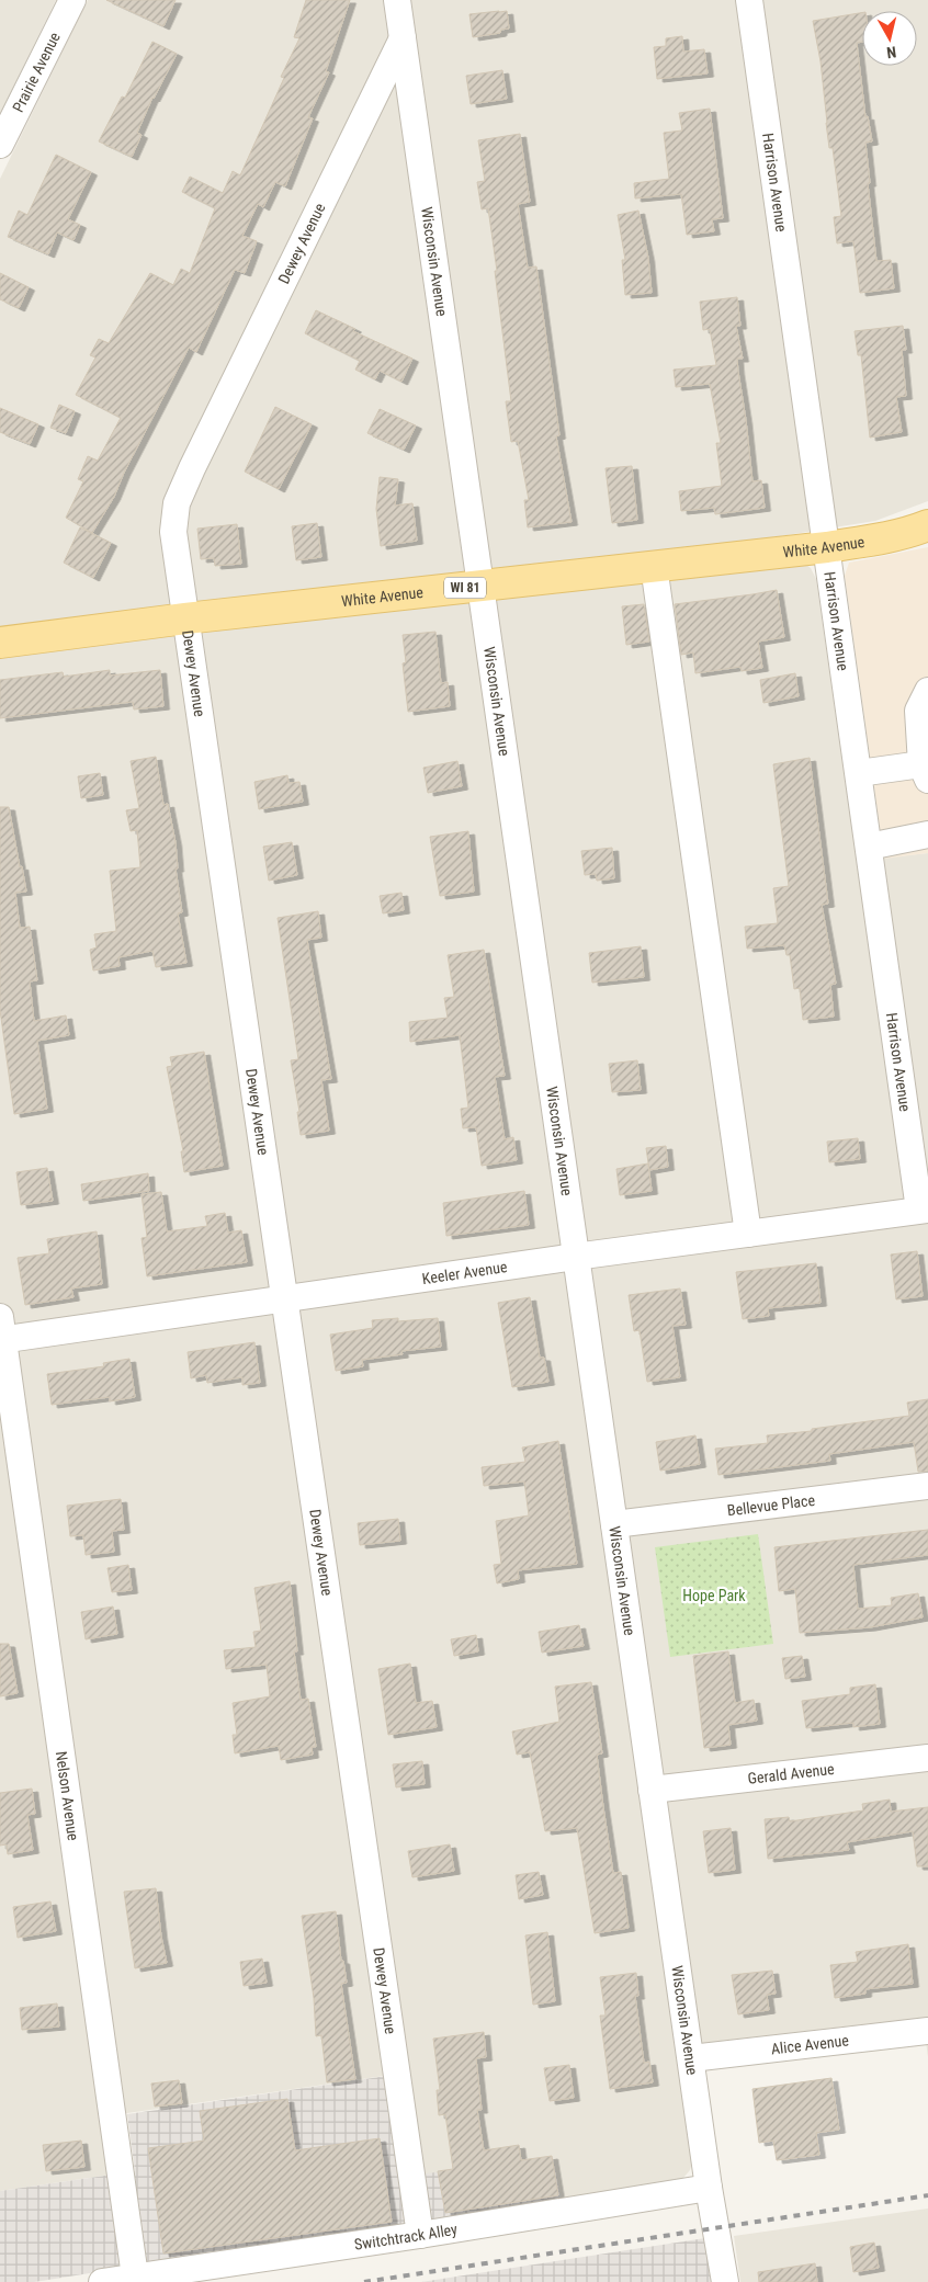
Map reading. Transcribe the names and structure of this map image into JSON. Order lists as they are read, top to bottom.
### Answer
{
  "streets": {
    "main road": ["White Avenue", "WI 81"],
    "street": [
      "Prairie Avenue",
      "Harrison Avenue",
      "Dewey Avenue",
      "Wisconsin Avenue",
      "Keeler Avenue",
      "Bellevue Place",
      "Gerald Avenue",
      "Nelson Avenue",
      "Alice Avenue",
      "Switchtrack Alley"
    ]
  },
  "crossings": [
    ["Harrison Avenue", "White Avenue"],
    ["Harrison Avenue", "Keeler Avenue"],
    ["Dewey Avenue", "Wisconsin Avenue"],
    ["Dewey Avenue", "White Avenue"],
    ["Dewey Avenue", "Keeler Avenue"],
    ["Dewey Avenue", "Switchtrack Alley"],
    ["Wisconsin Avenue", "White Avenue"],
    ["Wisconsin Avenue", "Keeler Avenue"],
    ["Wisconsin Avenue", "Bellevue Place"],
    ["Wisconsin Avenue", "Gerald Avenue"],
    ["Wisconsin Avenue", "Alice Avenue"],
    ["Wisconsin Avenue", "Switchtrack Alley"],
    ["Keeler Avenue", "Nelson Avenue"],
    ["Nelson Avenue", "Switchtrack Alley"]
  ],
  "parks": ["Hope Park"],
  "north": "bottom"
}
